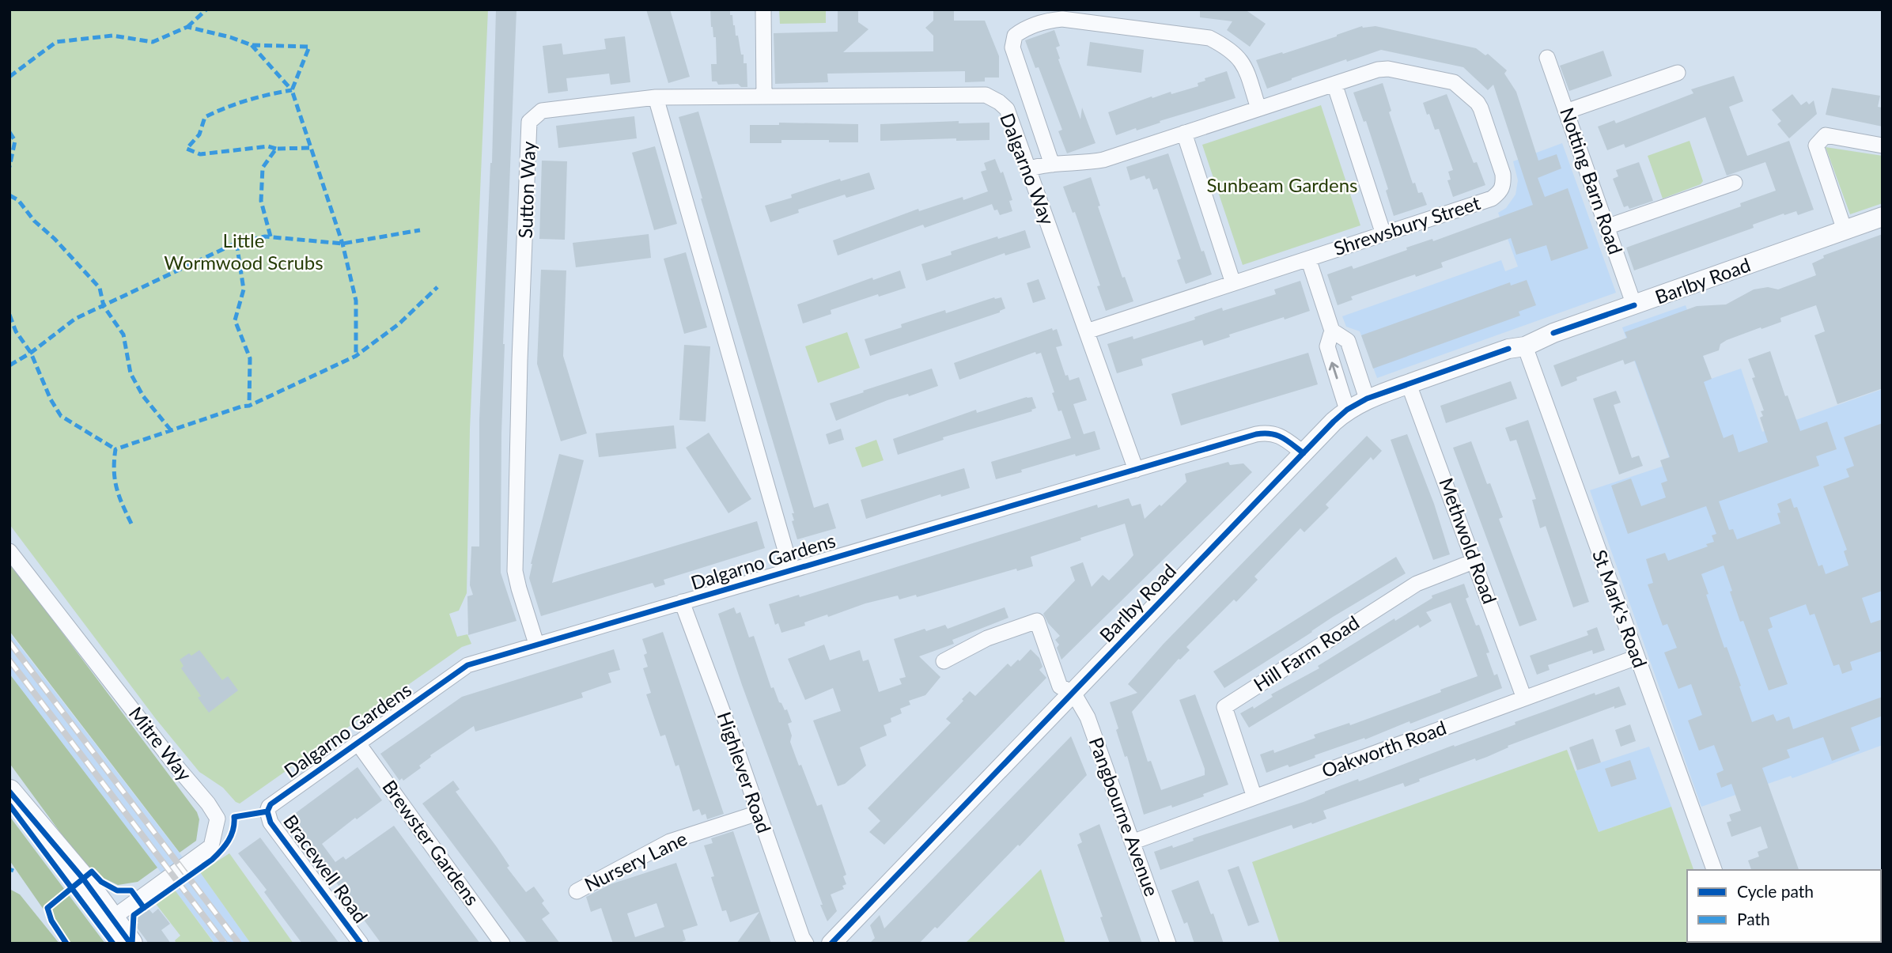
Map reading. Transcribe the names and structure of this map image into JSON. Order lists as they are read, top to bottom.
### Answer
{
  "streets": {
    "street": [
      "Dalgarno Way",
      "Notting Barn Road",
      "Sutton Way",
      "Shrewsbury Street",
      "Barlby Road",
      "Methwold Road",
      "Dalgarno Gardens",
      "St Mark's Road",
      "Hill Farm Road",
      "Mitre Way",
      "Oakworth Road",
      "Highlever Road",
      "Pangbourne Avenue",
      "Brewster Gardens",
      "Nursery Lane",
      "Bracewell Road"
    ]
  },
  "crossings": [
    ["Dalgarno Way", "Sutton Way"],
    ["Dalgarno Way", "Shrewsbury Street"],
    ["Dalgarno Way", "Dalgarno Gardens"],
    ["Notting Barn Road", "Barlby Road"],
    ["Sutton Way", "Dalgarno Gardens"],
    ["Barlby Road", "Methwold Road"],
    ["Barlby Road", "Dalgarno Gardens"],
    ["Barlby Road", "St Mark's Road"],
    ["Barlby Road", "Pangbourne Avenue"],
    ["Methwold Road", "Hill Farm Road"],
    ["Methwold Road", "Oakworth Road"],
    ["Dalgarno Gardens", "Highlever Road"],
    ["Dalgarno Gardens", "Brewster Gardens"],
    ["Dalgarno Gardens", "Bracewell Road"],
    ["St Mark's Road", "Oakworth Road"],
    ["Hill Farm Road", "Oakworth Road"],
    ["Oakworth Road", "Pangbourne Avenue"],
    ["Highlever Road", "Nursery Lane"]
  ],
  "parks": ["Sunbeam Gardens", "Little Wormwood Scrubs"],
  "legend": ["Cycle path", "Path"]
}
